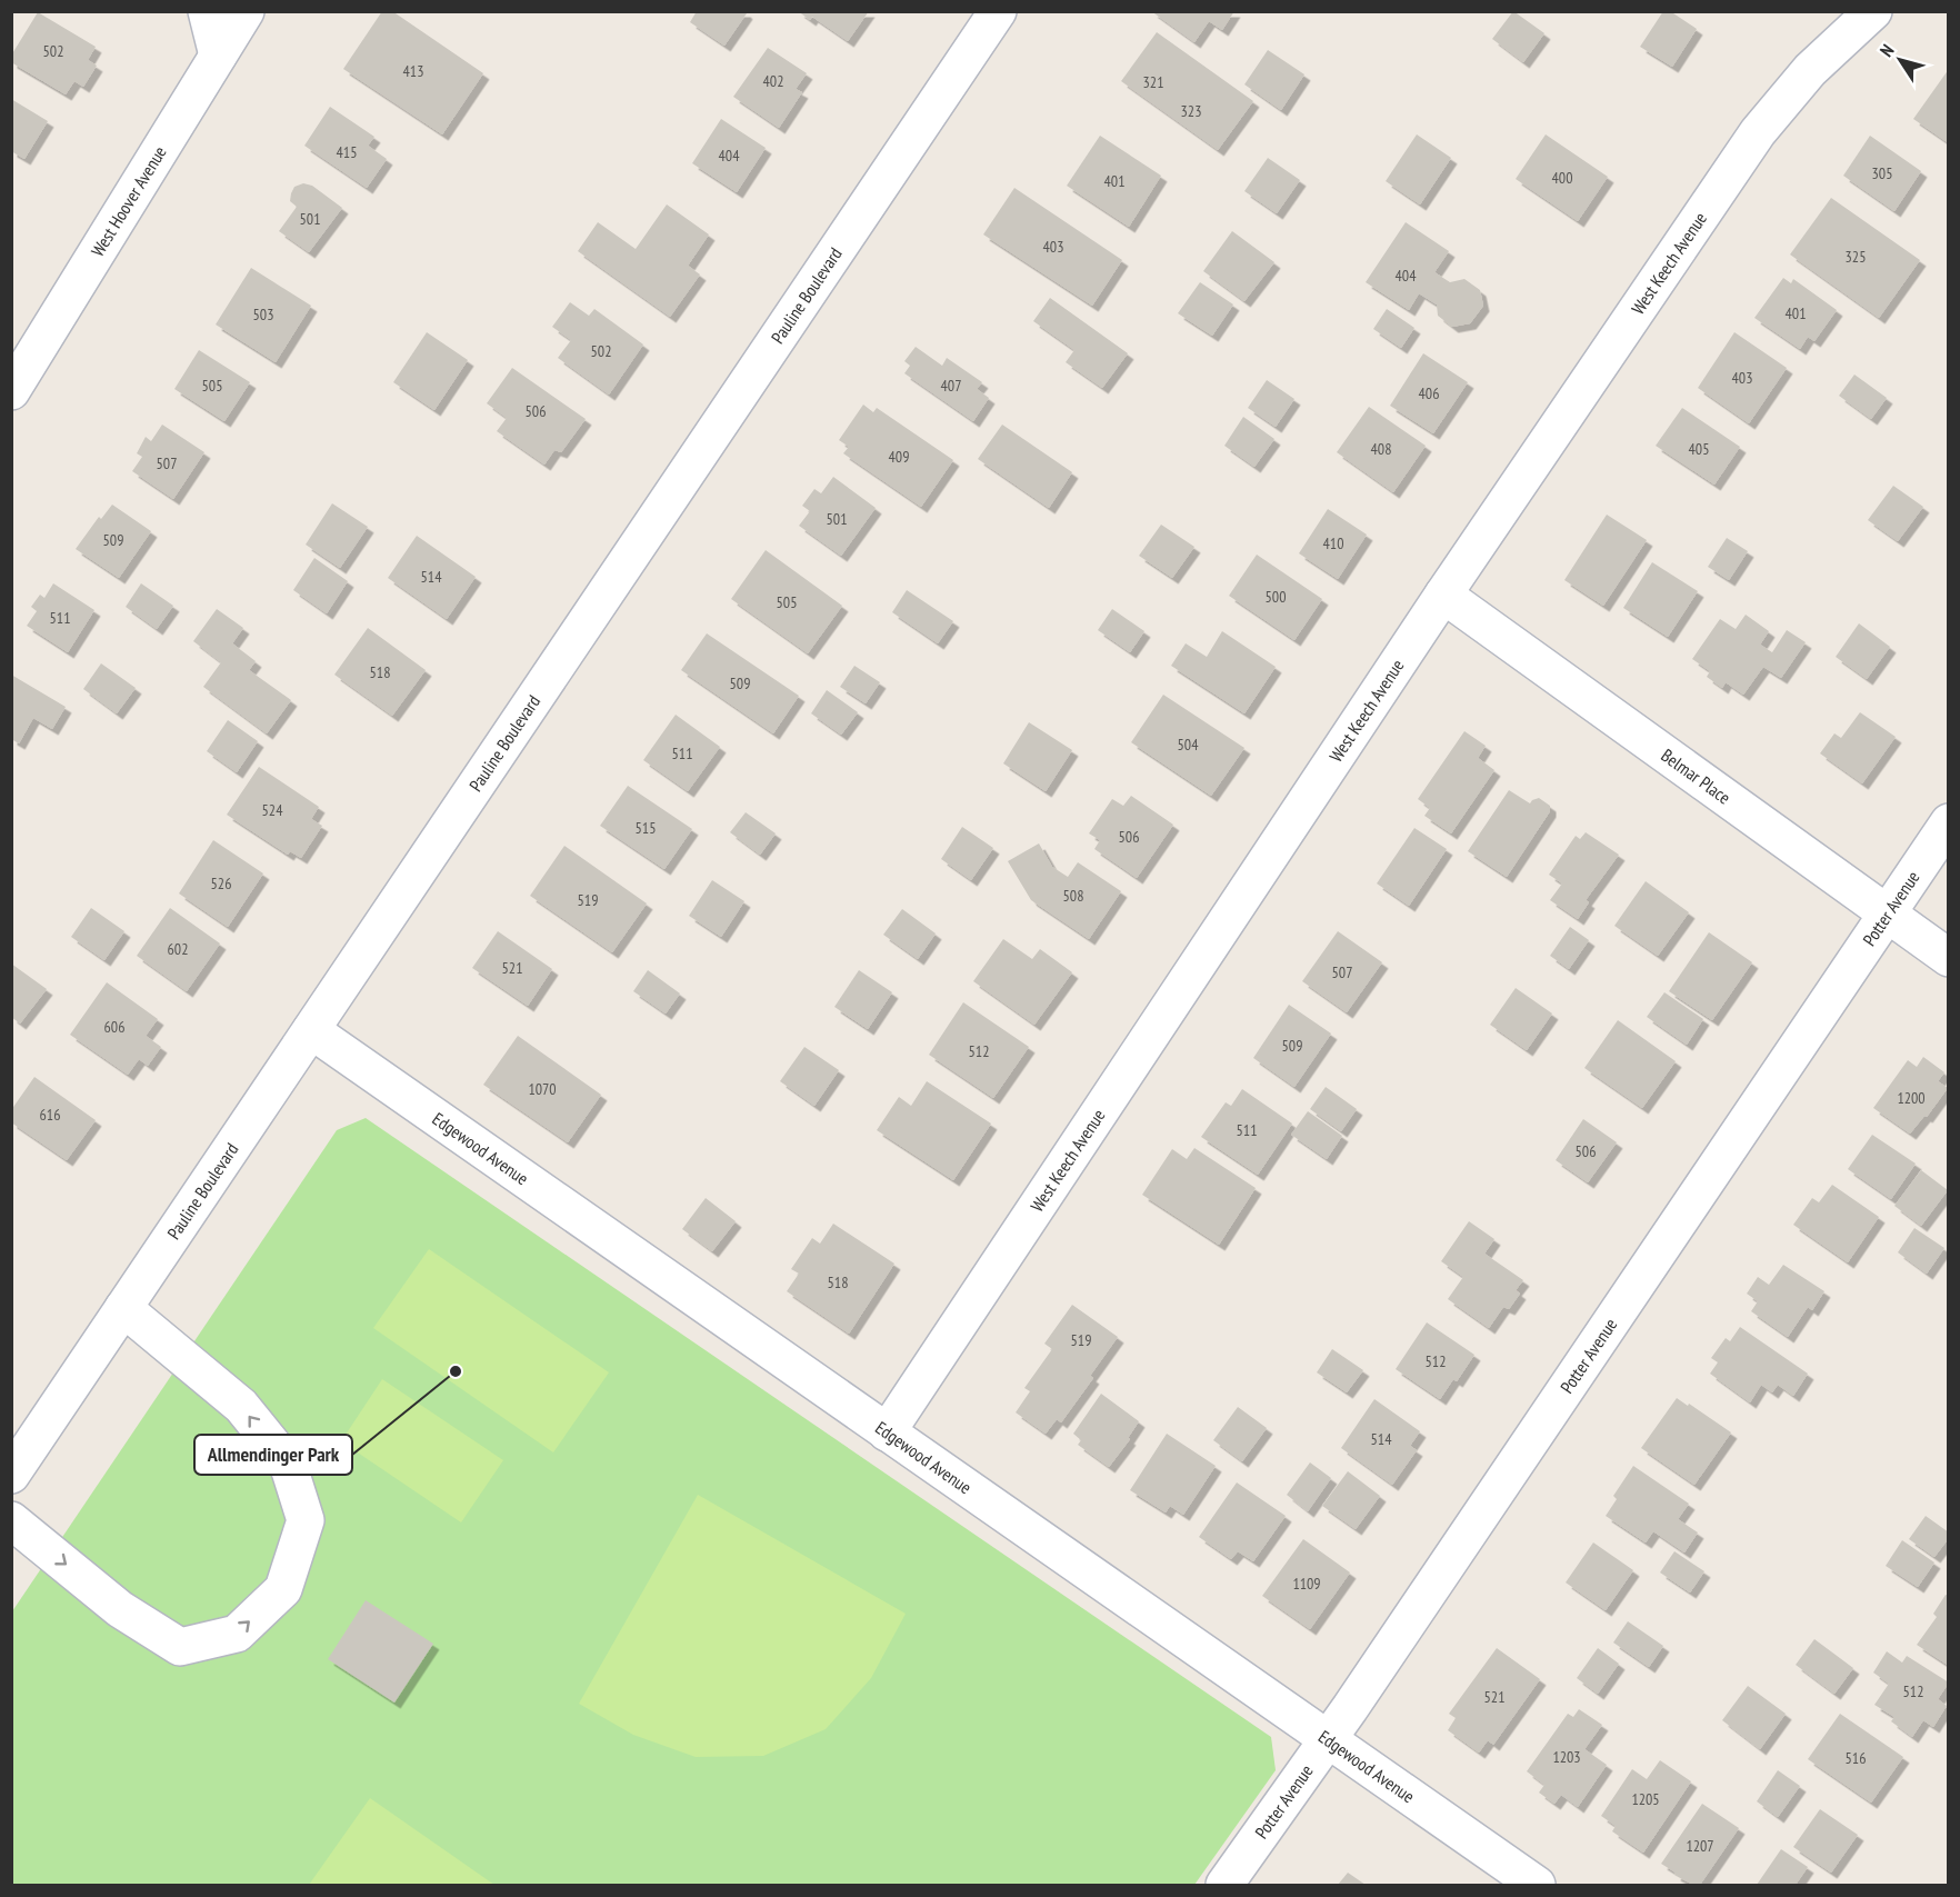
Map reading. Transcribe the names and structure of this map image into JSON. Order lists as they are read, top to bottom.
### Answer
{
  "streets": {
    "street": [
      "West Hoover Avenue",
      "West Keech Avenue",
      "Pauline Boulevard",
      "Belmar Place",
      "Potter Avenue",
      "Edgewood Avenue"
    ]
  },
  "crossings": [
    ["West Keech Avenue", "Belmar Place"],
    ["West Keech Avenue", "Edgewood Avenue"],
    ["Pauline Boulevard", "Edgewood Avenue"],
    ["Belmar Place", "Potter Avenue"],
    ["Potter Avenue", "Edgewood Avenue"]
  ],
  "places": ["Allmendinger Park"],
  "house_numbers": [
    "502",
    "413",
    "402",
    "321",
    "323",
    "415",
    "404",
    "305",
    "400",
    "401",
    "501",
    "403",
    "325",
    "404",
    "401",
    "503",
    "502",
    "403",
    "505",
    "407",
    "406",
    "506",
    "408",
    "405",
    "409",
    "507",
    "501",
    "509",
    "410",
    "514",
    "500",
    "505",
    "511",
    "518",
    "509",
    "504",
    "511",
    "524",
    "515",
    "506",
    "526",
    "508",
    "519",
    "602",
    "521",
    "507",
    "606",
    "509",
    "512",
    "1070",
    "1200",
    "616",
    "511",
    "506",
    "518",
    "519",
    "512",
    "514",
    "1109",
    "512",
    "521",
    "1203",
    "516",
    "1205",
    "1207"
  ],
  "north": "top left"
}
